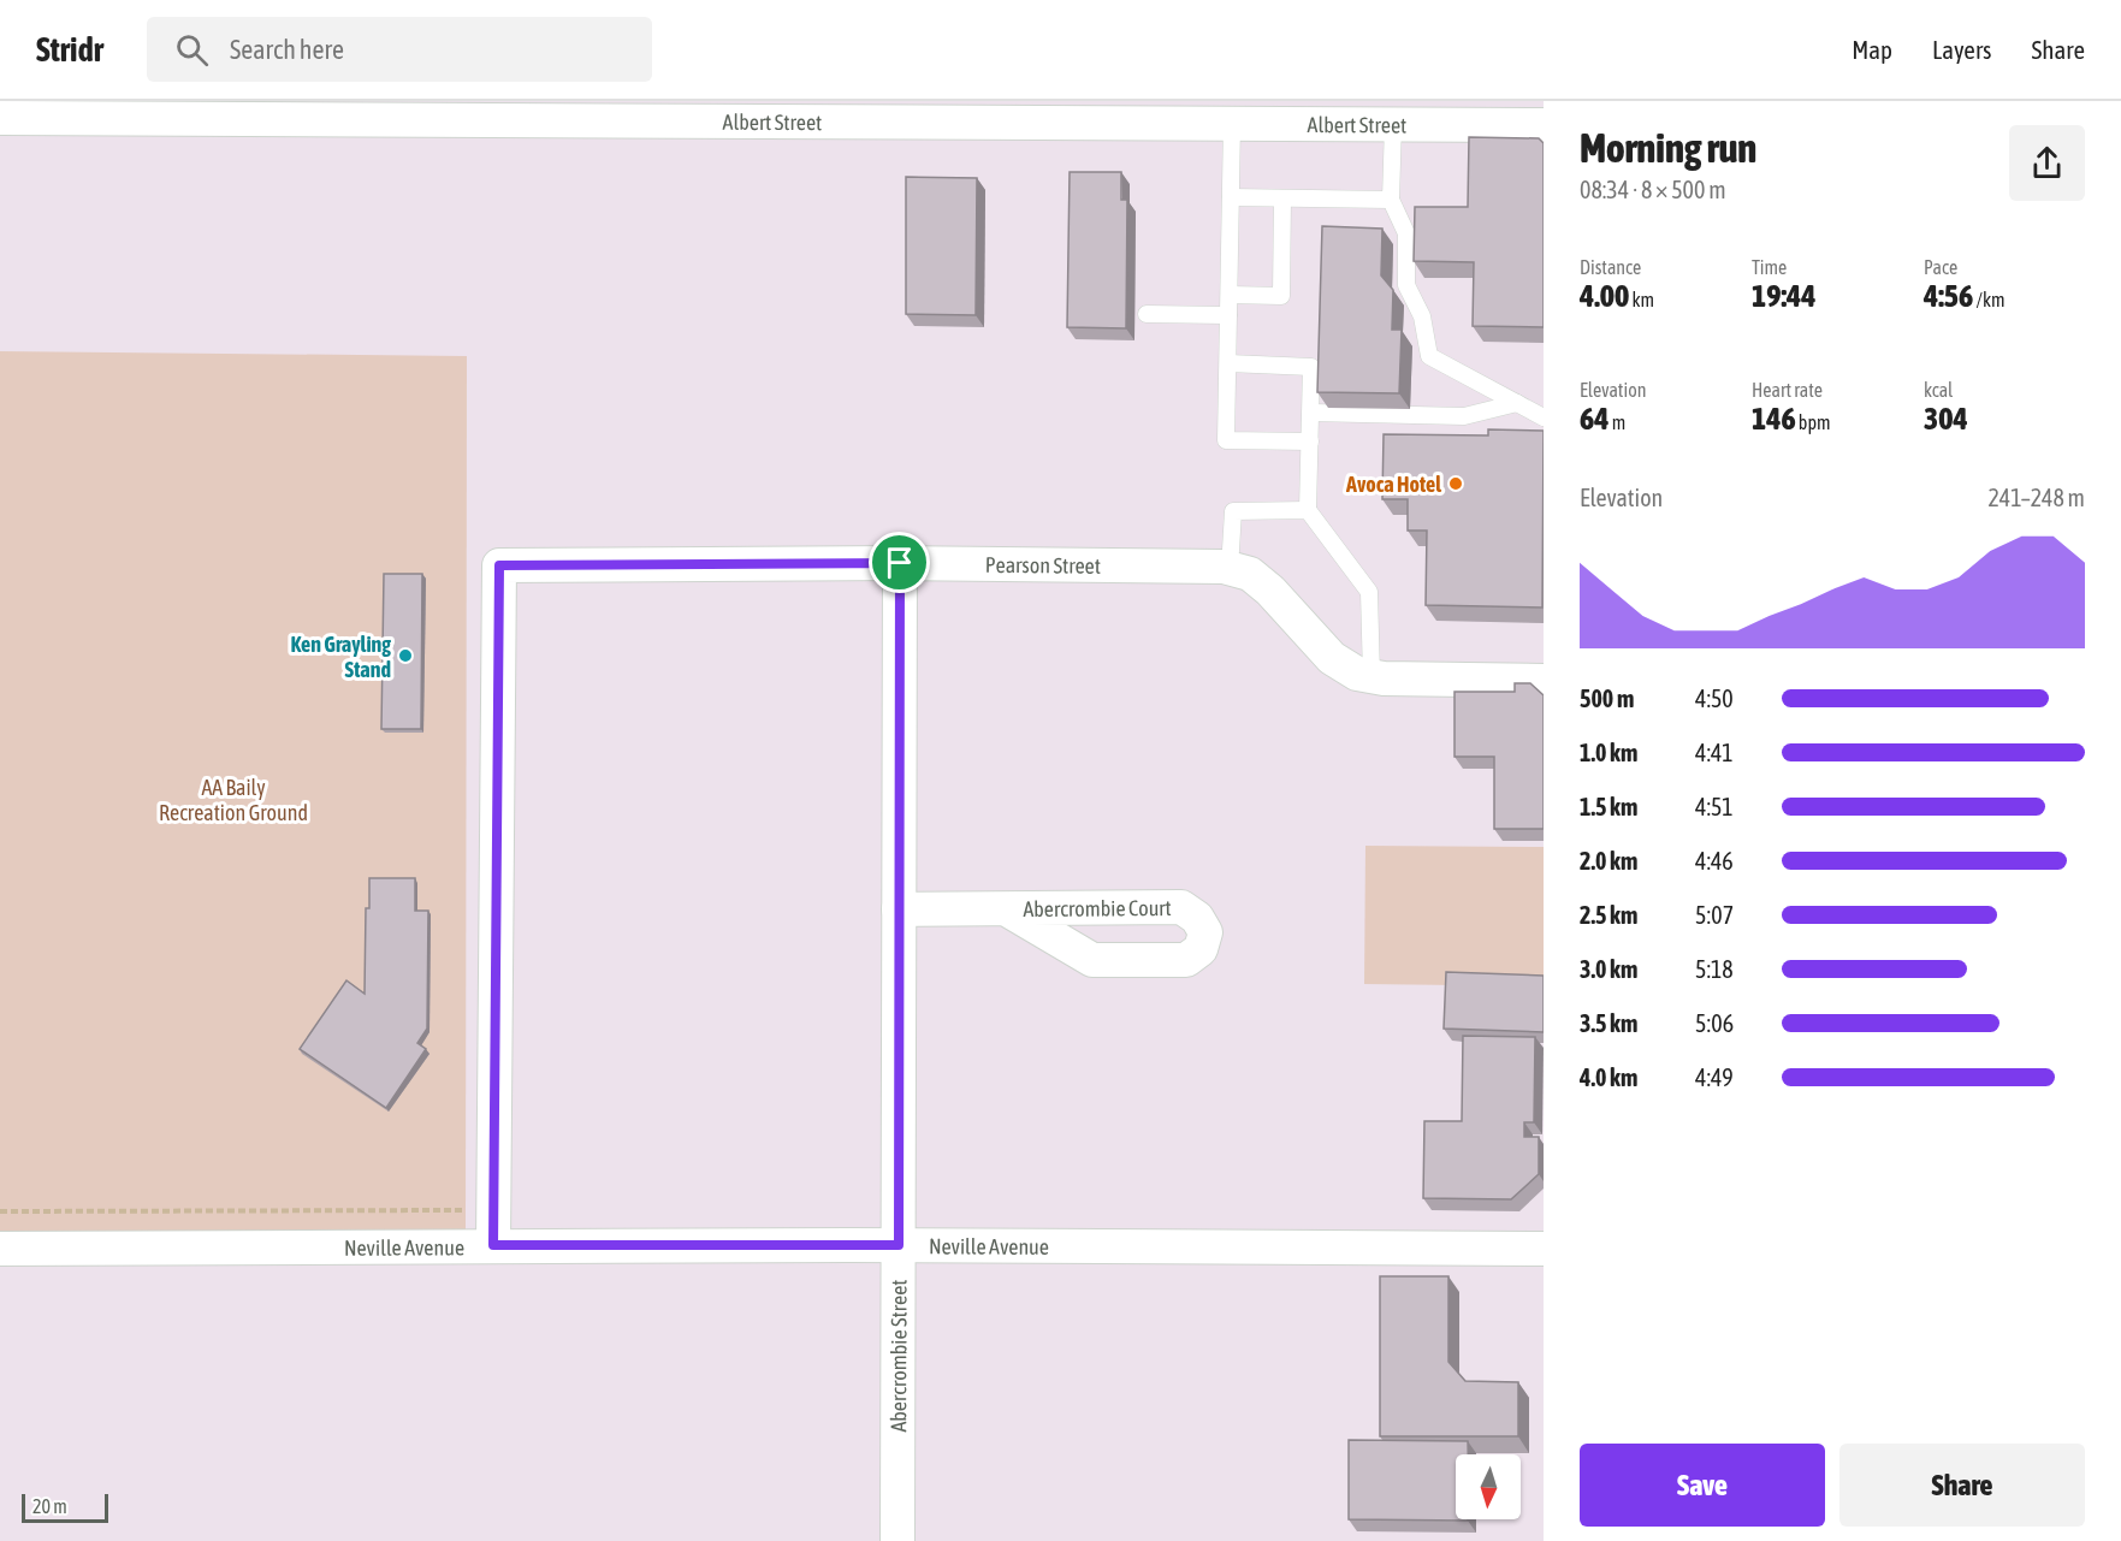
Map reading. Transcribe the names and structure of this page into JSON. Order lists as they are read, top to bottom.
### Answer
{
  "streets": {
    "street": [
      "Albert Street",
      "Pearson Street",
      "Abercrombie Court",
      "Neville Avenue",
      "Abercrombie Street"
    ]
  },
  "crossings": [
    ["Pearson Street", "Abercrombie Street"],
    ["Abercrombie Court", "Abercrombie Street"],
    ["Neville Avenue", "Abercrombie Street"]
  ],
  "parks": ["AA Baily Recreation Ground"],
  "places": ["Avoca Hotel", "Ken Grayling Stand"],
  "scale_bar": "20 m",
  "north": "bottom",
  "page": {
    "header": "Stridr",
    "search": "Search here",
    "nav": ["Map", "Layers", "Share"],
    "heading": ["Morning run", "08:34 · 8 × 500 m"],
    "stats": [
      ["Distance", "4.00 km"],
      ["Time", "19:44"],
      ["Pace", "4:56 /km"],
      ["Elevation", "64 m"],
      ["Heart rate", "146 bpm"],
      ["kcal", "304"]
    ],
    "chart": ["Elevation", "241–248 m"],
    "list": [
      {
        "name": "500 m",
        "note": "4:50"
      },
      {
        "name": "1.0 km",
        "note": "4:41"
      },
      {
        "name": "1.5 km",
        "note": "4:51"
      },
      {
        "name": "2.0 km",
        "note": "4:46"
      },
      {
        "name": "2.5 km",
        "note": "5:07"
      },
      {
        "name": "3.0 km",
        "note": "5:18"
      },
      {
        "name": "3.5 km",
        "note": "5:06"
      },
      {
        "name": "4.0 km",
        "note": "4:49"
      }
    ],
    "buttons": ["Save", "Share"],
    "scale": "20 m"
  }
}
